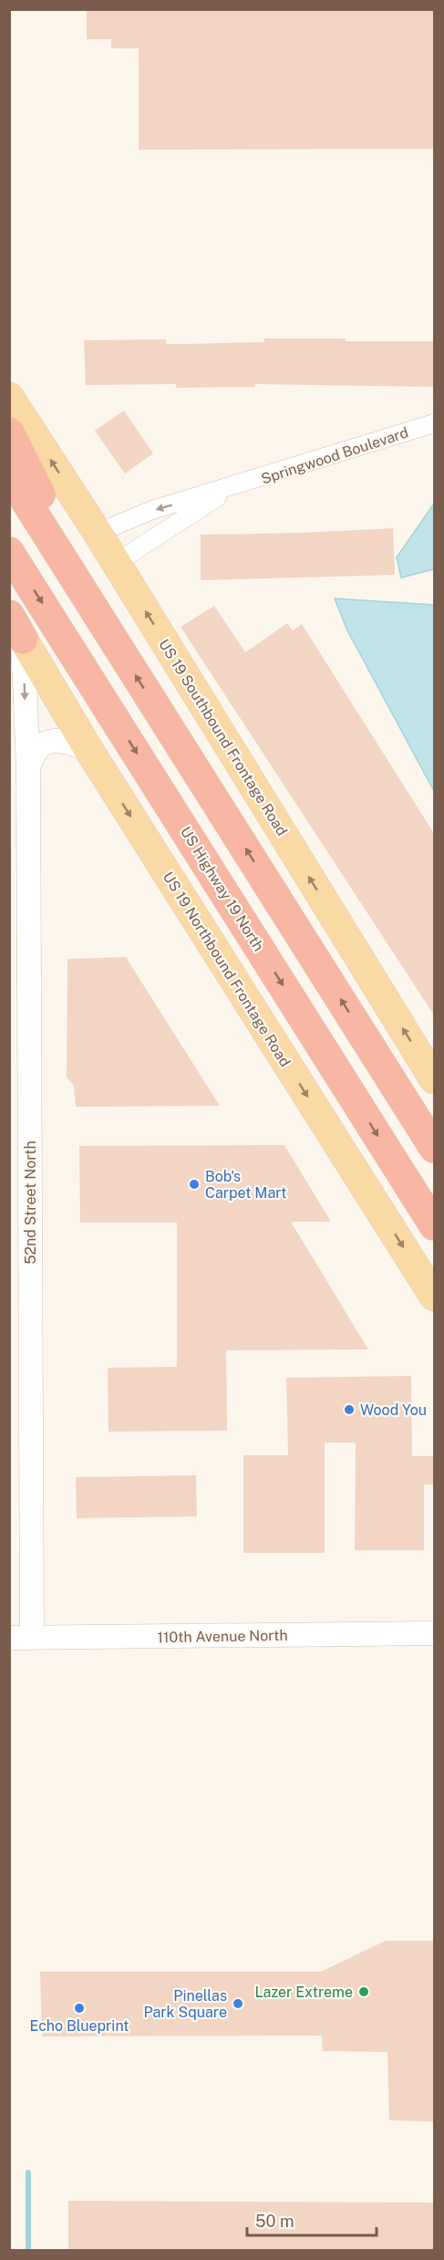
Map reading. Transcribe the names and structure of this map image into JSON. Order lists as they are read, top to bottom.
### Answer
{
  "streets": {
    "highway": ["US Highway 19 North"],
    "main road": ["US 19 Southbound Frontage Road", "US 19 Northbound Frontage Road"],
    "street": ["Springwood Boulevard", "52nd Street North", "110th Avenue North"]
  },
  "crossings": [
    ["Springwood Boulevard", "US 19 Southbound Frontage Road"],
    ["US 19 Northbound Frontage Road", "52nd Street North"],
    ["52nd Street North", "110th Avenue North"]
  ],
  "one_way": ["US 19 Southbound Frontage Road", "US 19 Northbound Frontage Road"],
  "places": [
    "Bob's Carpet Mart",
    "Wood You",
    "Lazer Extreme",
    "Pinellas Park Square",
    "Echo Blueprint"
  ],
  "scale_bar": "50 m"
}
